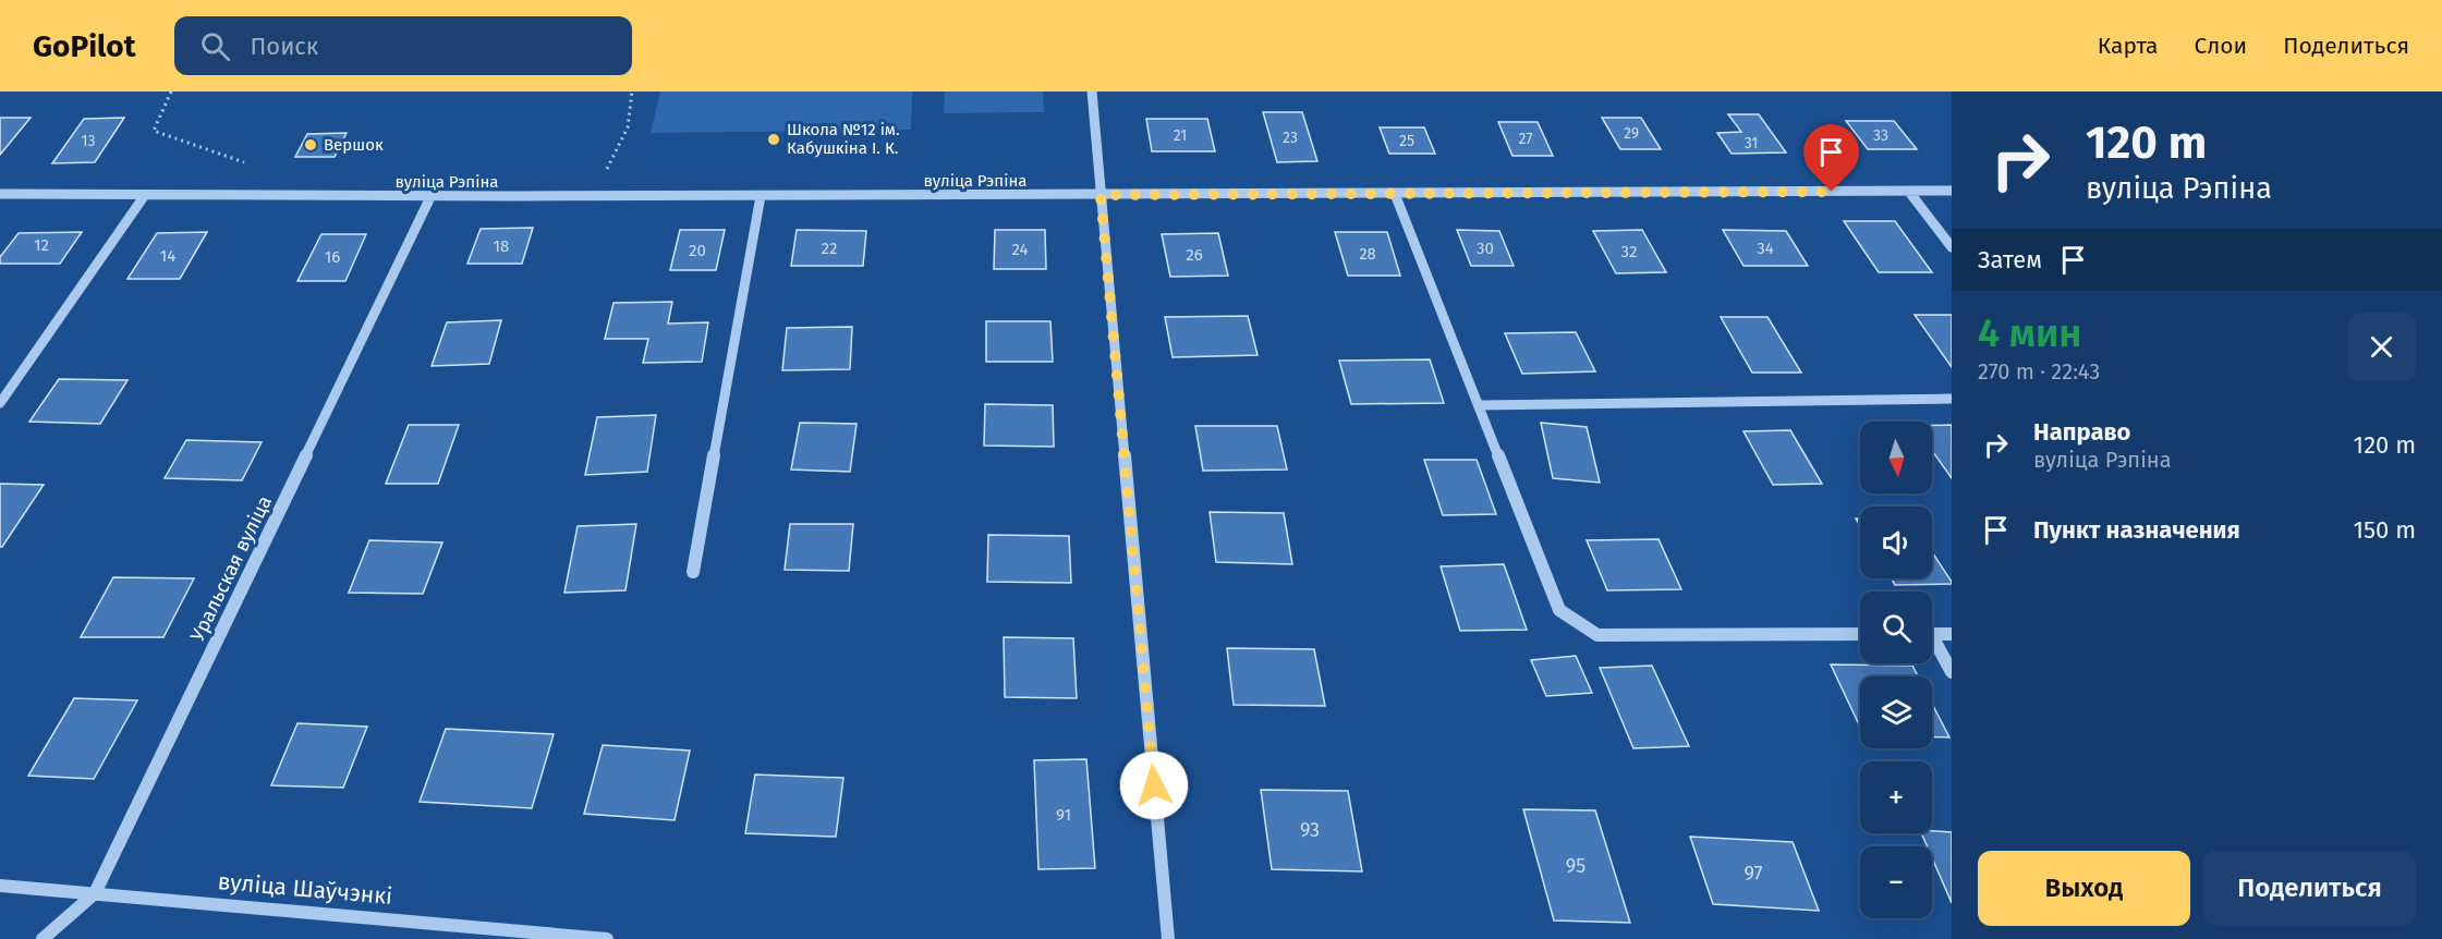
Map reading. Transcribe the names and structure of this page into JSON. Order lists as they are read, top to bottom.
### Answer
{
  "streets": {
    "street": ["вуліца Рэпіна", "Уральская вуліца", "вуліца Шаўчэнкі"]
  },
  "crossings": [
    ["вуліца Рэпіна", "Уральская вуліца"],
    ["Уральская вуліца", "вуліца Шаўчэнкі"]
  ],
  "places": ["Школа №12 ім. Кабушкіна І. К.", "Вершок"],
  "house_numbers": [
    "29",
    "21",
    "33",
    "23",
    "27",
    "13",
    "25",
    "31",
    "12",
    "18",
    "22",
    "30",
    "34",
    "24",
    "20",
    "32",
    "28",
    "26",
    "14",
    "16",
    "91",
    "93",
    "95",
    "97"
  ],
  "north": "bottom",
  "page": {
    "header": "GoPilot",
    "search": "Поиск",
    "nav": ["Карта", "Слои", "Поделиться"],
    "turn": ["120 m", "вуліца Рэпіна"],
    "then": "Затем",
    "heading": ["4 мин", "270 m · 22:43"],
    "list": [
      {
        "name": "Направо",
        "note": "вуліца Рэпіна",
        "value": "120 m"
      },
      {
        "name": "Пункт назначения",
        "value": "150 m"
      }
    ],
    "map_buttons": ["+", "−"],
    "buttons": ["Выход", "Поделиться"]
  }
}
